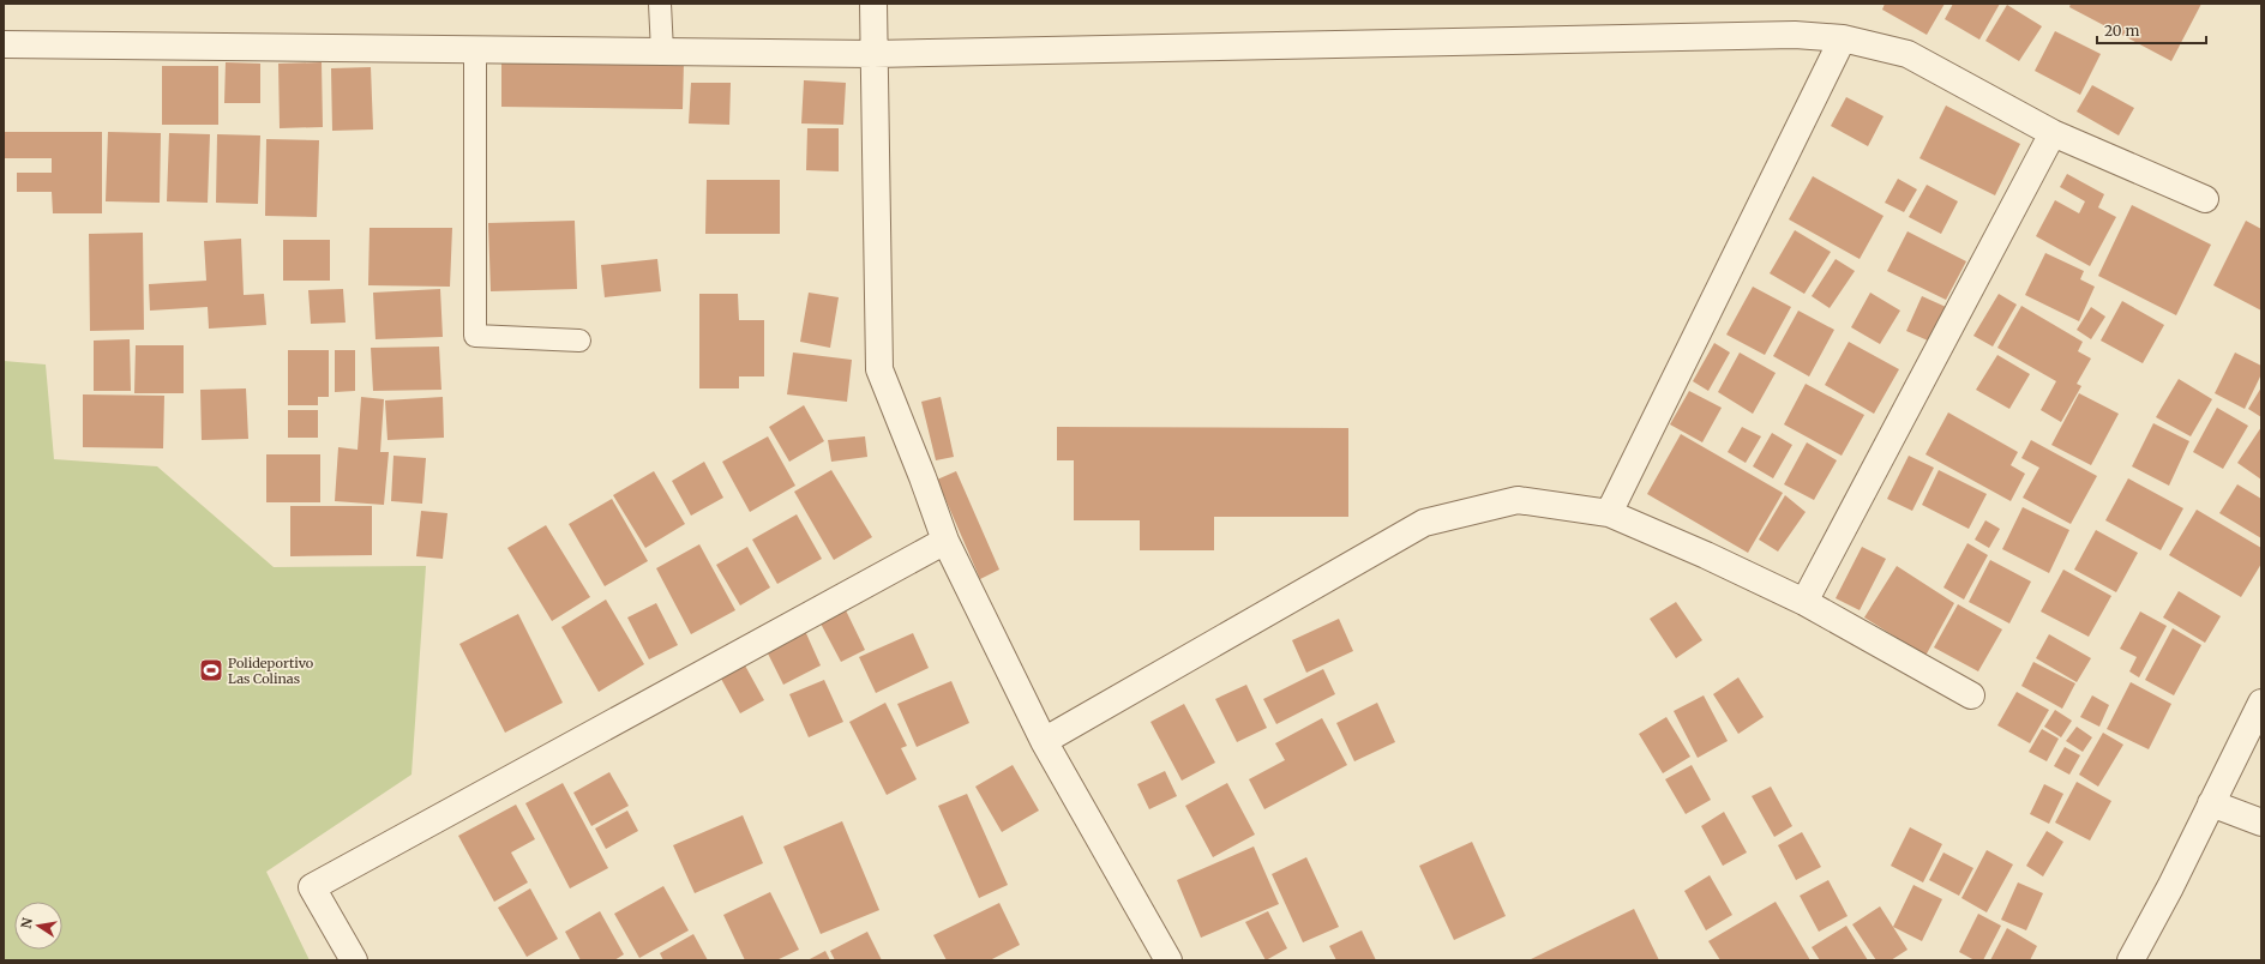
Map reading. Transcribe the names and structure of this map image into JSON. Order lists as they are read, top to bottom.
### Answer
{
  "places": {
    "sports": ["Polideportivo Las Colinas"]
  },
  "scale_bar": "20 m",
  "north": "left"
}
